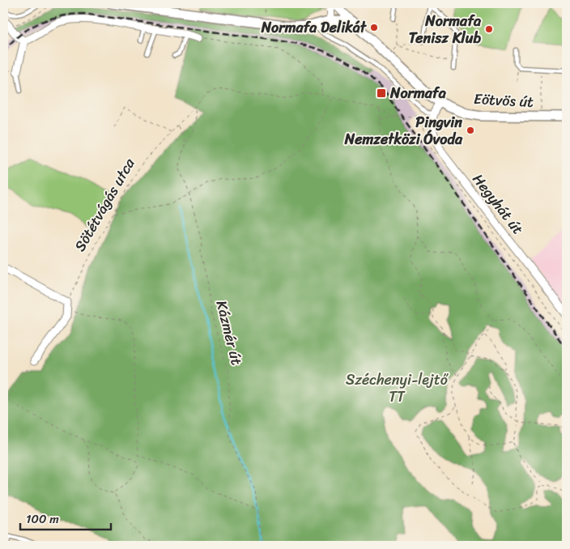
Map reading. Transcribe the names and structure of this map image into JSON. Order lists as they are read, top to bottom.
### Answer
{
  "streets": {
    "street": ["Eötvös út", "Hegyhát út"],
    "path": ["Sötétvágás utca", "Kázmér út"]
  },
  "crossings": [
    ["Sötétvágás utca", "Kázmér út"]
  ],
  "parks": ["Széchenyi-lejtő TT"],
  "places": {
    "other": ["Normafa Delikát", "Normafa Tenisz Klub", "Pingvin Nemzetközi Óvoda"],
    "transit": ["Normafa"]
  },
  "scale_bar": "100 m"
}
